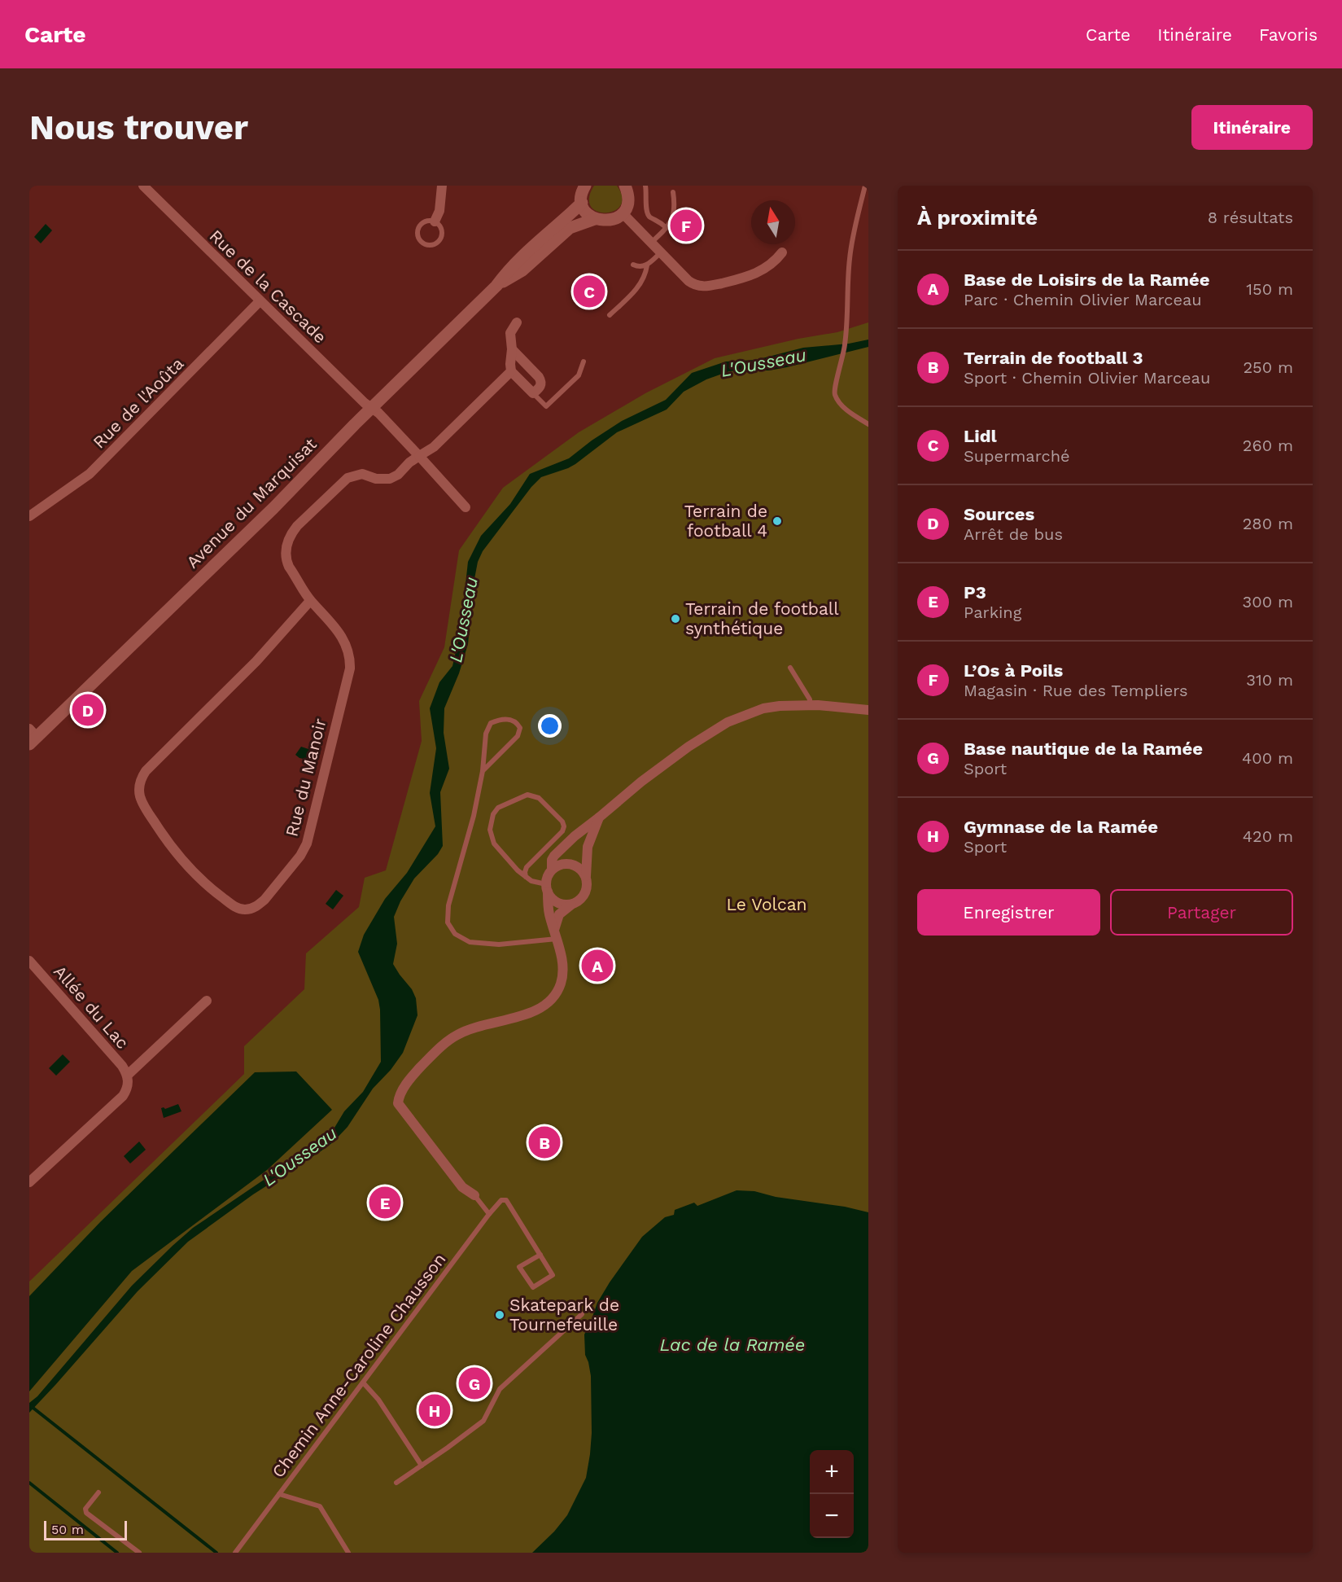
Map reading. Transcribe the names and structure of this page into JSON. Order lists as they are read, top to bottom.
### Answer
{
  "streets": {
    "main road": ["Avenue du Marquisat"],
    "street": [
      "Rue de la Cascade",
      "Rue de l'Aoûta",
      "Rue du Manoir",
      "Allée du Lac"
    ],
    "lane": ["Chemin Anne-Caroline Chausson"]
  },
  "crossings": [
    ["Rue de la Cascade", "Rue de l'Aoûta"],
    ["Rue de la Cascade", "Avenue du Marquisat"]
  ],
  "water": ["L'Ousseau", "Lac de la Ramée"],
  "parks": ["Le Volcan"],
  "places": ["Terrain de football 4", "Terrain de football synthétique", "Skatepark de Tournefeuille"],
  "scale_bar": "50 m",
  "north": "top",
  "page": {
    "header": "Carte",
    "nav": ["Carte", "Itinéraire", "Favoris"],
    "buttons": [
      "Itinéraire",
      ["Enregistrer", "Partager"]
    ],
    "title": "Nous trouver",
    "heading": ["À proximité", "8 résultats"],
    "pins": [
      "F",
      "C",
      "D",
      "A",
      "B",
      "E",
      "G",
      "H"
    ],
    "list": [
      {
        "mark": "A",
        "name": "Base de Loisirs de la Ramée",
        "note": "Parc · Chemin Olivier Marceau",
        "value": "150 m"
      },
      {
        "mark": "B",
        "name": "Terrain de football 3",
        "note": "Sport · Chemin Olivier Marceau",
        "value": "250 m"
      },
      {
        "mark": "C",
        "name": "Lidl",
        "note": "Supermarché",
        "value": "260 m"
      },
      {
        "mark": "D",
        "name": "Sources",
        "note": "Arrêt de bus",
        "value": "280 m"
      },
      {
        "mark": "E",
        "name": "P3",
        "note": "Parking",
        "value": "300 m"
      },
      {
        "mark": "F",
        "name": "L’Os à Poils",
        "note": "Magasin · Rue des Templiers",
        "value": "310 m"
      },
      {
        "mark": "G",
        "name": "Base nautique de la Ramée",
        "note": "Sport",
        "value": "400 m"
      },
      {
        "mark": "H",
        "name": "Gymnase de la Ramée",
        "note": "Sport",
        "value": "420 m"
      }
    ],
    "map_buttons": ["+", "−"],
    "scale": "50 m"
  }
}
